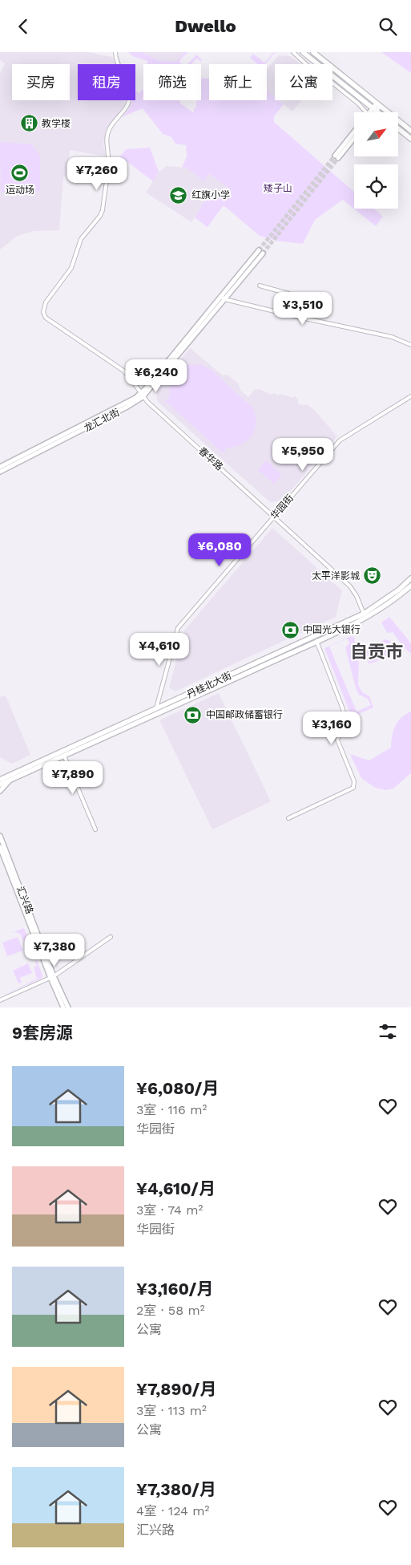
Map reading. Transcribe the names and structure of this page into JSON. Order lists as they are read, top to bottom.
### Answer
{
  "streets": {
    "main road": ["龙汇北街", "丹桂北大街", "汇兴路"],
    "street": ["春华路", "华园街"]
  },
  "crossings": [
    ["龙汇北街", "春华路"],
    ["春华路", "华园街"],
    ["春华路", "丹桂北大街"],
    ["华园街", "丹桂北大街"]
  ],
  "districts": ["自贡市"],
  "parks": ["矮子山"],
  "places": {
    "building": ["教学楼"],
    "sports": ["运动场"],
    "school or university": ["红旗小学"],
    "theatre": ["太平洋影城"],
    "bank": ["中国光大银行", "中国邮政储蓄银行"]
  },
  "north": "top right",
  "page": {
    "header": "Dwello",
    "chip": [
      "买房",
      "租房",
      "筛选",
      "新上",
      "公寓"
    ],
    "price": [
      "¥7,260",
      "¥3,510",
      "¥6,240",
      "¥5,950",
      "¥6,080",
      "¥4,610",
      "¥3,160",
      "¥7,890",
      "¥7,380"
    ],
    "heading": "9套房源",
    "list": [
      {
        "name": "¥6,080/月",
        "note": "3室 · 116 m² · 华园街"
      },
      {
        "name": "¥4,610/月",
        "note": "3室 · 74 m² · 华园街"
      },
      {
        "name": "¥3,160/月",
        "note": "2室 · 58 m² · 公寓"
      },
      {
        "name": "¥7,890/月",
        "note": "3室 · 113 m² · 公寓"
      },
      {
        "name": "¥7,380/月",
        "note": "4室 · 124 m² · 汇兴路"
      }
    ]
  }
}
